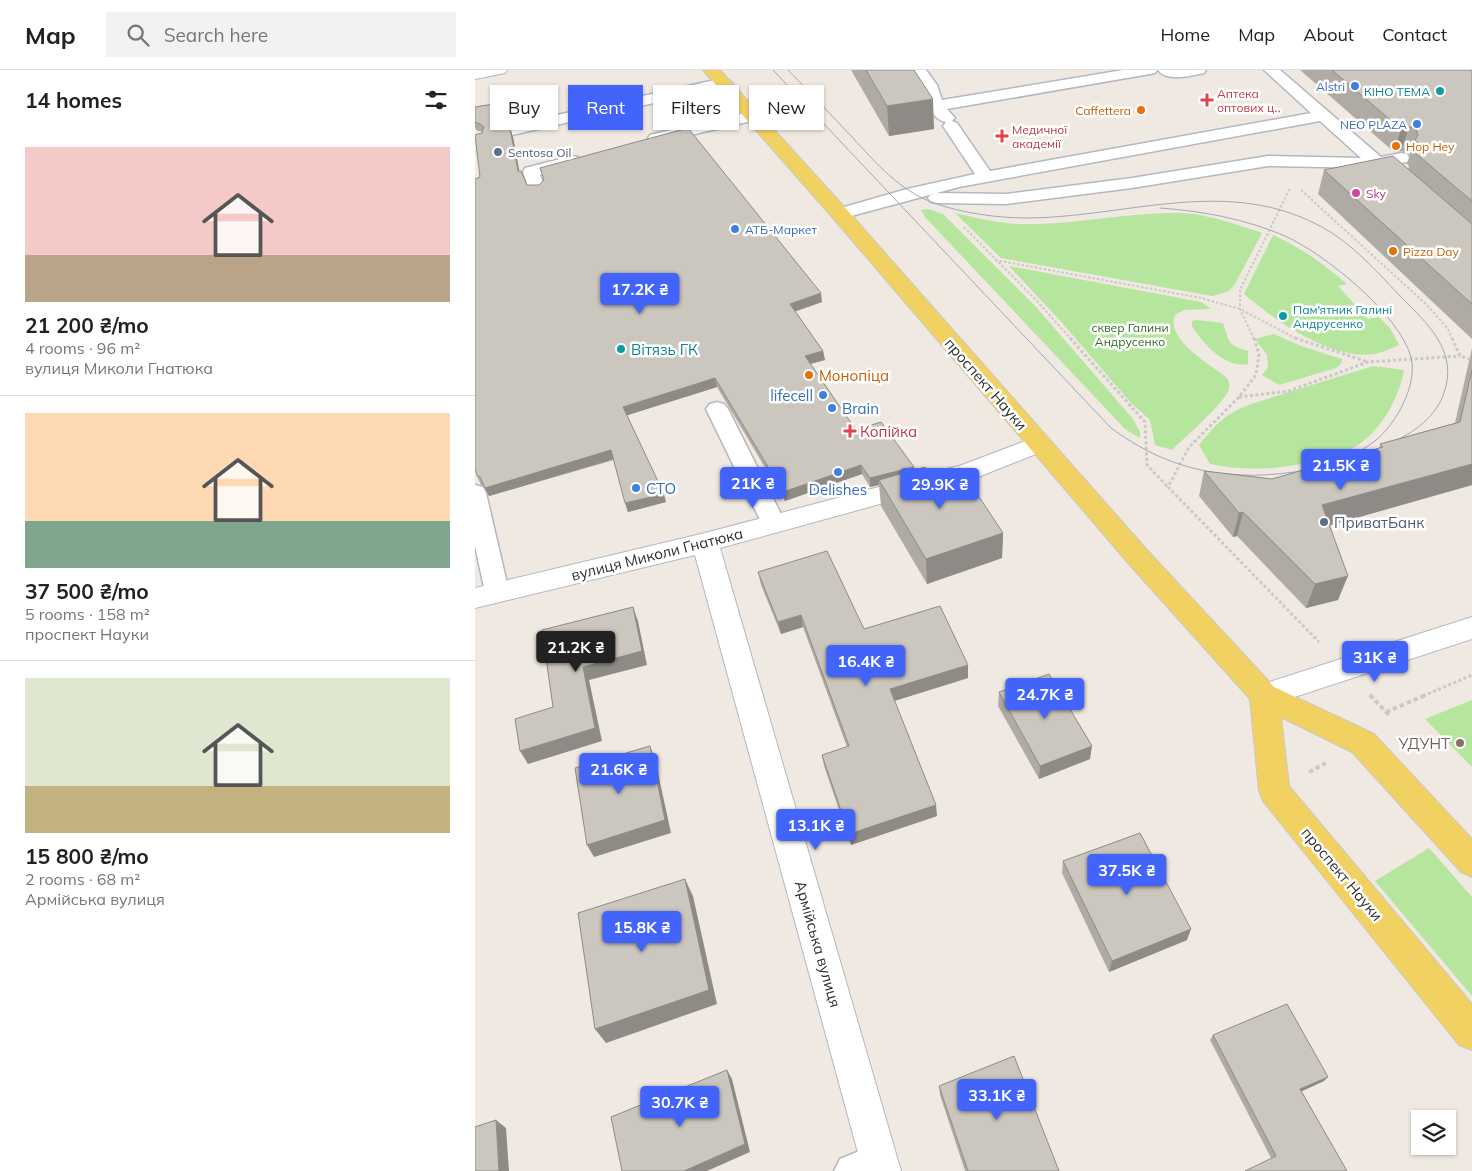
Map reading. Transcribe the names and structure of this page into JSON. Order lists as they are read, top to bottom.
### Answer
{
  "streets": {
    "main road": ["проспект Науки"],
    "street": ["вулиця Миколи Гнатюка", "Армійська вулиця"]
  },
  "crossings": [
    ["проспект Науки", "вулиця Миколи Гнатюка"],
    ["вулиця Миколи Гнатюка", "Армійська вулиця"]
  ],
  "parks": ["сквер Галини Андрусенко"],
  "places": {
    "other": [
      "Alstri",
      "КІНО ТЕМА",
      "Caffettera",
      "NEO PLAZA",
      "Hop Hey",
      "Sentosa Oil",
      "Sky",
      "АТБ-Маркет",
      "Pizza Day",
      "Пам'ятник Галині Андрусенко",
      "Вітязь ГК",
      "Монопіца",
      "lifecell",
      "Brain",
      "Delishes",
      "СТО",
      "ПриватБанк",
      "УДУНТ"
    ],
    "health": ["Аптека оптових ц‥", "Медичної академії", "Копійка"]
  },
  "page": {
    "header": "Map",
    "search": "Search here",
    "nav": [
      "Home",
      "Map",
      "About",
      "Contact"
    ],
    "heading": "14 homes",
    "chip": [
      "Buy",
      "Rent",
      "Filters",
      "New"
    ],
    "list": [
      {
        "name": "21 200 ₴/mo",
        "note": "4 rooms · 96 m² · вулиця Миколи Гнатюка"
      },
      {
        "name": "37 500 ₴/mo",
        "note": "5 rooms · 158 m² · проспект Науки"
      },
      {
        "name": "15 800 ₴/mo",
        "note": "2 rooms · 68 m² · Армійська вулиця"
      }
    ],
    "price": [
      "17.2K ₴",
      "21.5K ₴",
      "21K ₴",
      "29.9K ₴",
      "21.2K ₴",
      "31K ₴",
      "16.4K ₴",
      "24.7K ₴",
      "21.6K ₴",
      "13.1K ₴",
      "37.5K ₴",
      "15.8K ₴",
      "33.1K ₴",
      "30.7K ₴"
    ]
  }
}
